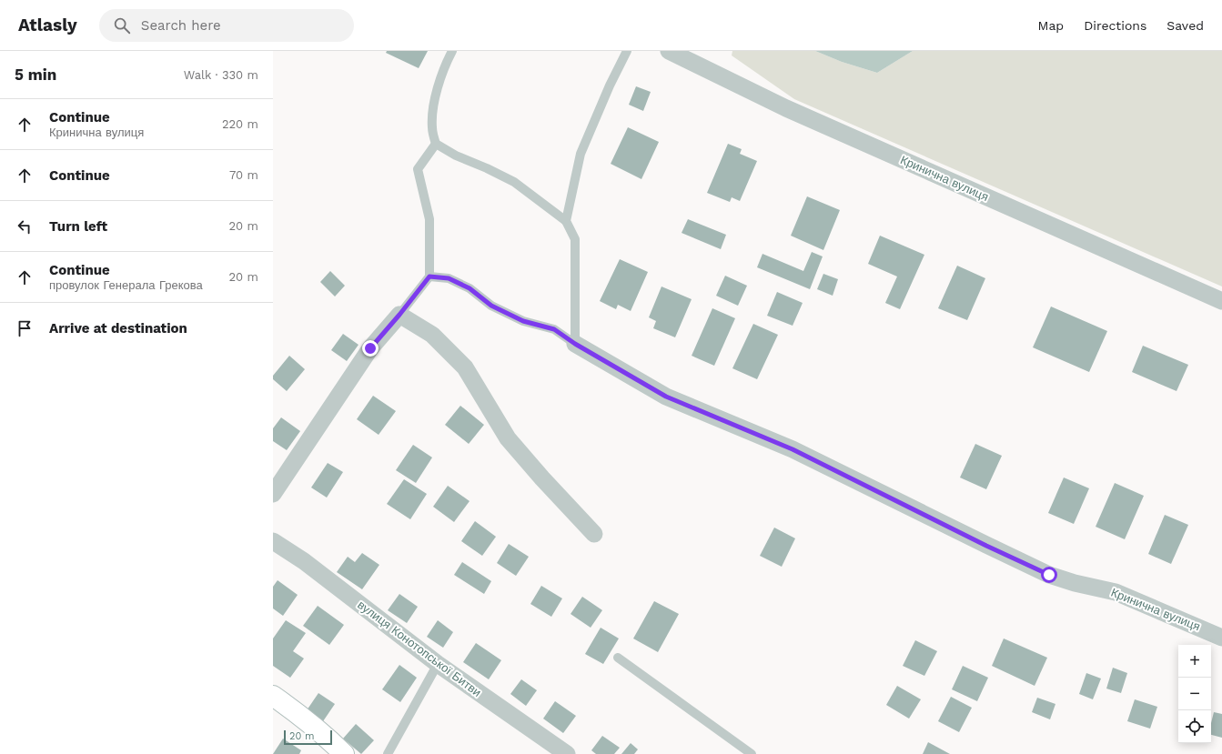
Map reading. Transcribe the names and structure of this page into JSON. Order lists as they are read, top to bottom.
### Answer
{
  "streets": {
    "street": ["Кринична вулиця", "вулиця Конотопської Битви"]
  },
  "scale_bar": "20 m",
  "page": {
    "header": "Atlasly",
    "search": "Search here",
    "nav": ["Map", "Directions", "Saved"],
    "heading": ["5 min", "Walk · 330 m"],
    "list": [
      ["Continue", "Кринична вулиця", "220 m"],
      ["Continue", "70 m"],
      ["Turn left", "20 m"],
      ["Continue", "провулок Генерала Грекова", "20 m"],
      "Arrive at destination"
    ],
    "map_buttons": ["+", "−"],
    "scale": "20 m"
  }
}
